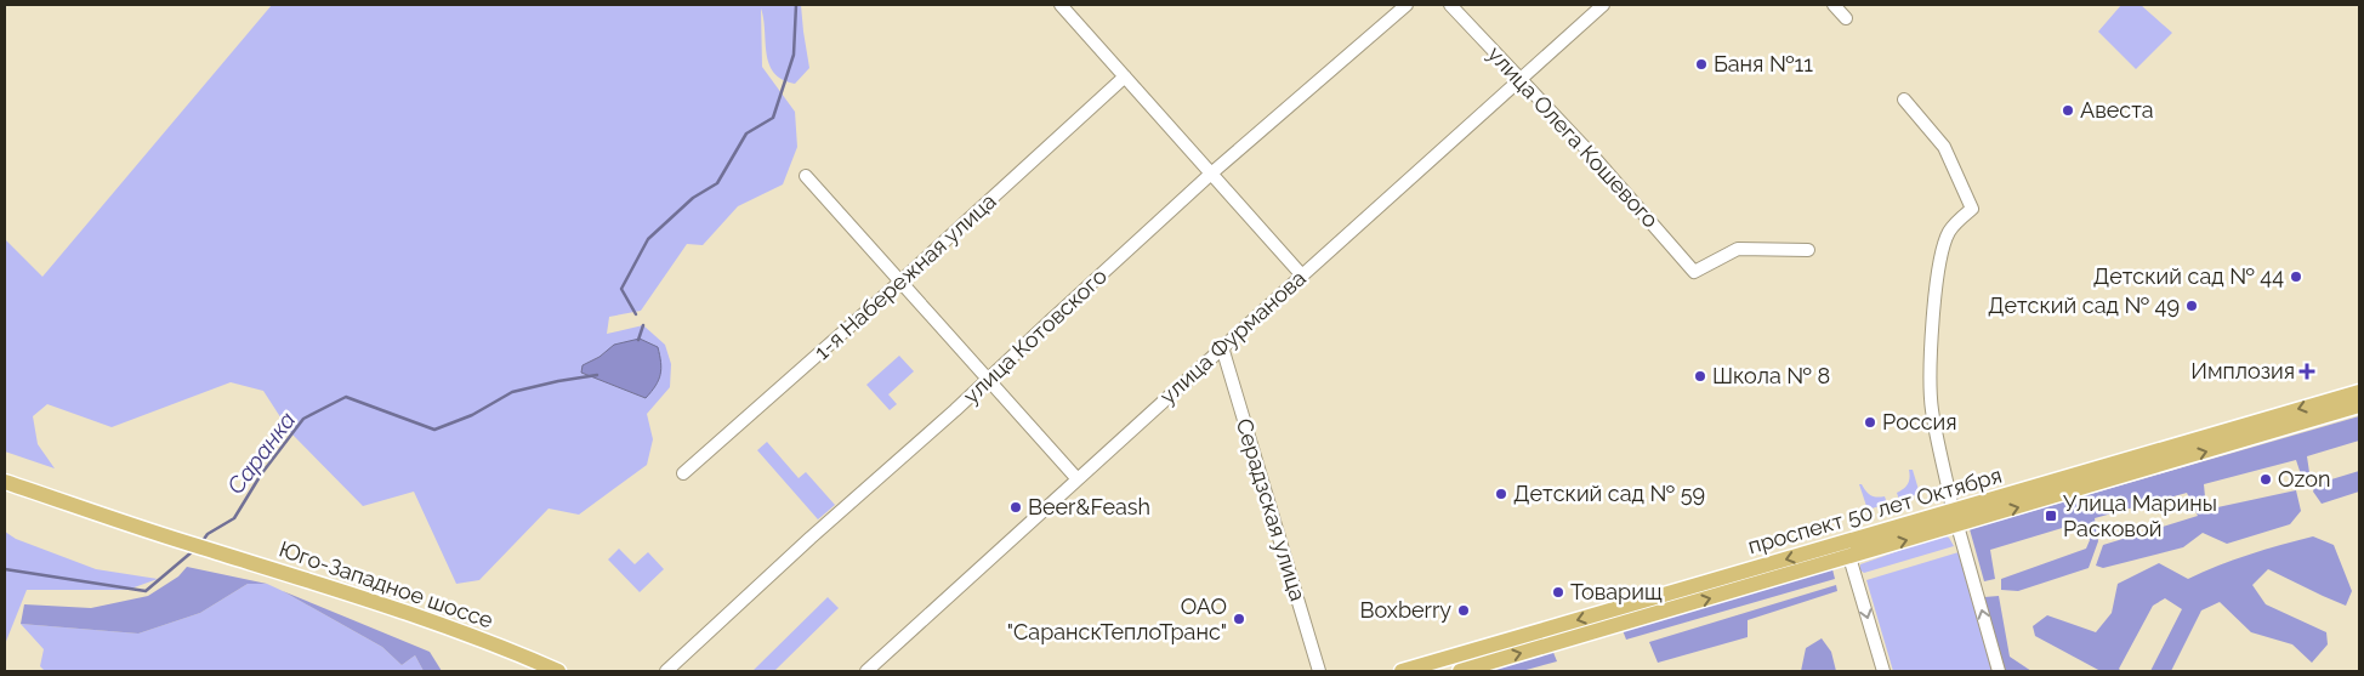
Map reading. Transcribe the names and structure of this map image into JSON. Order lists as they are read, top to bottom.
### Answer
{
  "streets": {
    "main road": ["проспект 50 лет Октября", "Юго-Западное шоссе"],
    "street": [
      "улица Олега Кошевого",
      "1-я Набережная улица",
      "улица Котовского",
      "улица Фурманова",
      "Серадзская улица"
    ]
  },
  "crossings": [
    ["улица Олега Кошевого", "улица Фурманова"],
    ["улица Фурманова", "Серадзская улица"]
  ],
  "water": ["Саранка"],
  "places": {
    "other": [
      "Баня №11",
      "Авеста",
      "Детский сад № 44",
      "Детский сад № 49",
      "Школа № 8",
      "Россия",
      "Ozon",
      "Детский сад № 59",
      "Beer&Feash",
      "Товарищ",
      "Boxberry",
      "ОАО \"СаранскТеплоТранс\""
    ],
    "health": ["Имплозия"],
    "transit": ["Улица Марины Расковой"]
  }
}
